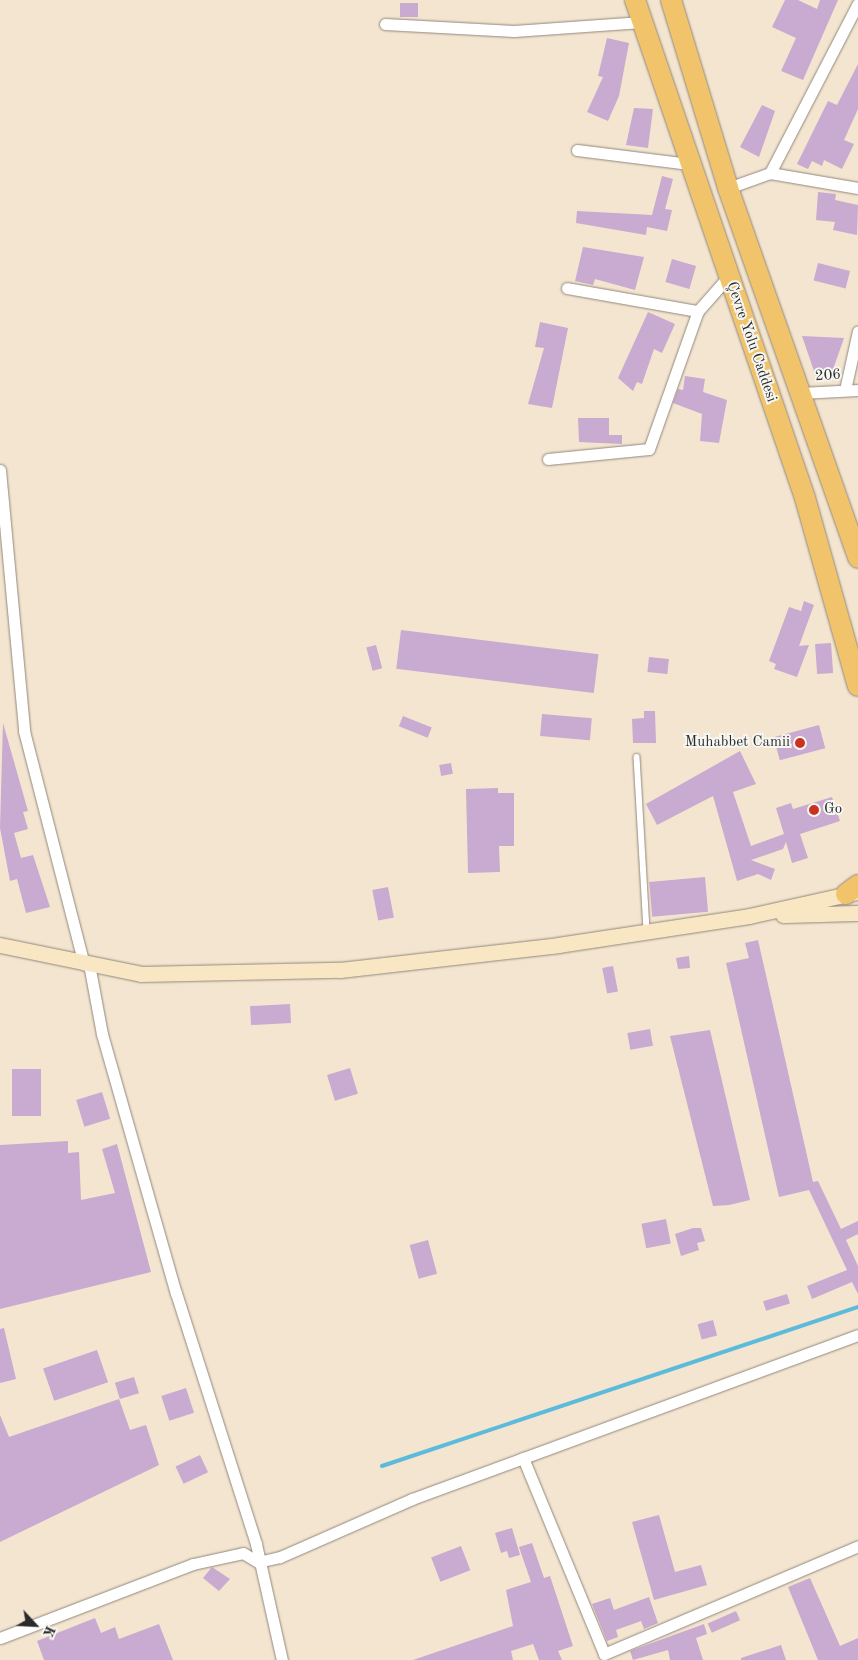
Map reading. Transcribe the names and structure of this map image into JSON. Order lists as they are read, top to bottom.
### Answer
{
  "streets": {
    "highway": ["Çevre Yolu Caddesi"],
    "street": ["206"]
  },
  "crossings": [
    ["Çevre Yolu Caddesi", "206"]
  ],
  "places": ["Muhabbet Camii", "Go"],
  "north": "bottom right"
}
